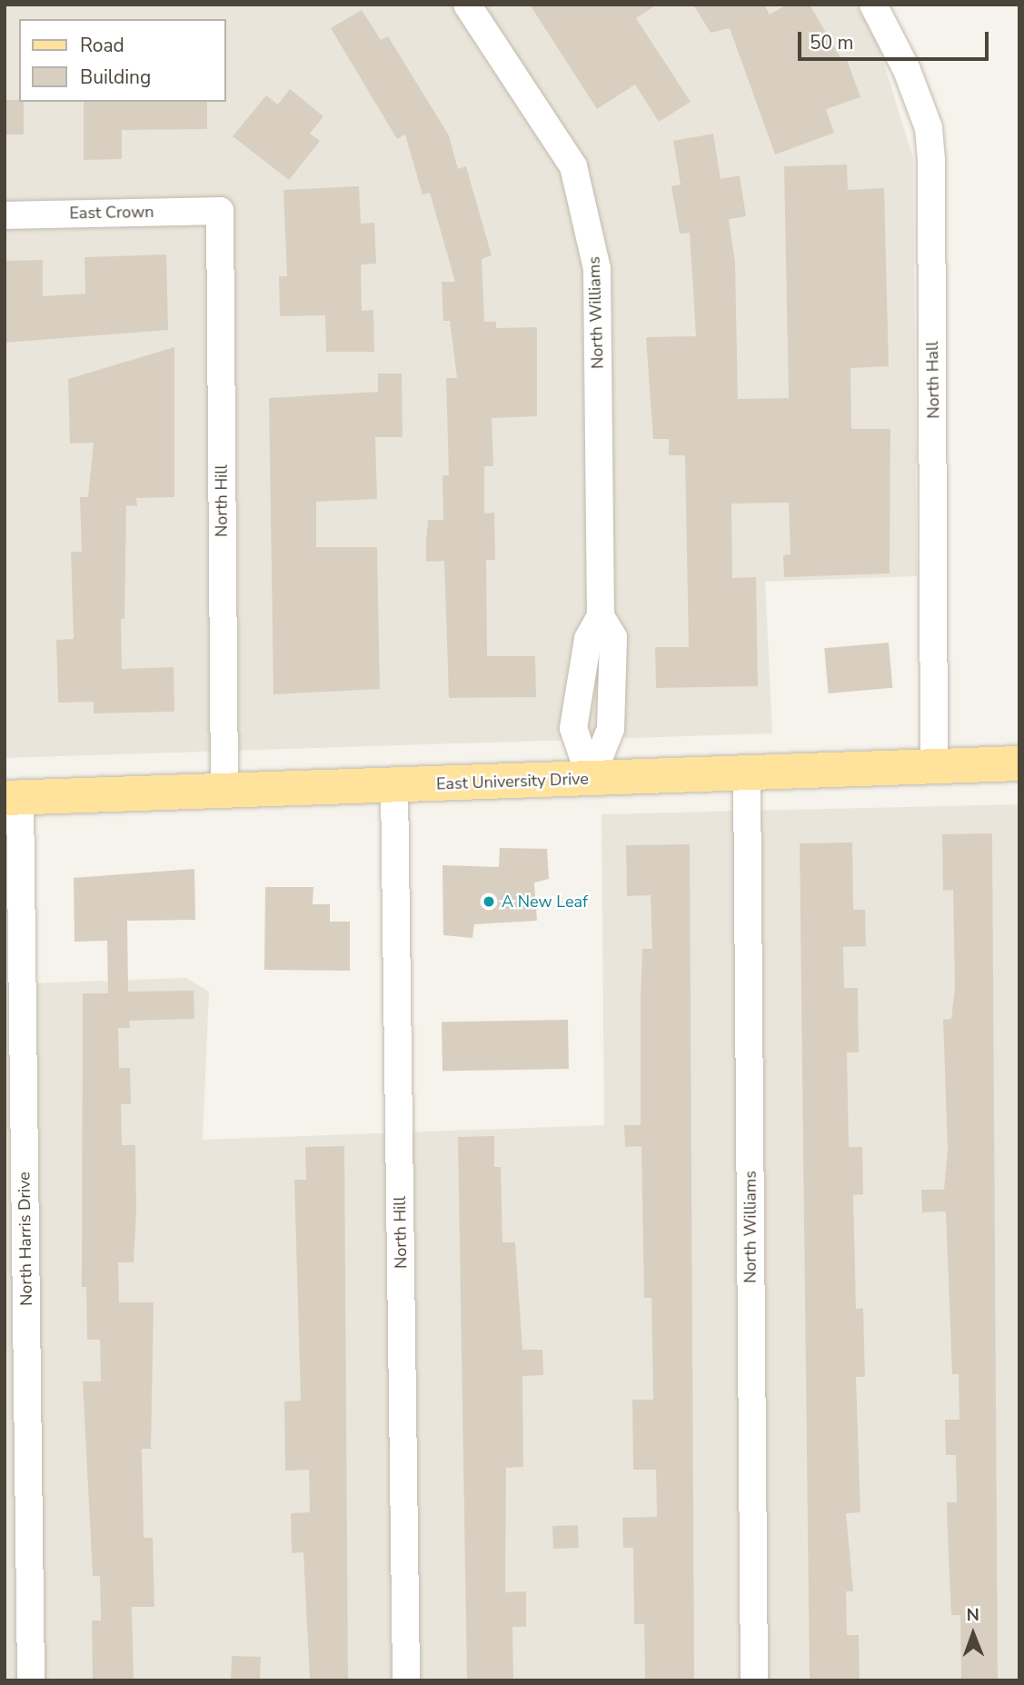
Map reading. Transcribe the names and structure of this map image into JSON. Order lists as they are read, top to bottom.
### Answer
{
  "streets": {
    "main road": ["East University Drive"],
    "street": [
      "East Crown",
      "North Williams",
      "North Hall",
      "North Hill",
      "North Harris Drive"
    ]
  },
  "crossings": [
    ["East Crown", "North Hill"],
    ["North Williams", "East University Drive"],
    ["North Hall", "East University Drive"],
    ["North Hill", "East University Drive"],
    ["East University Drive", "North Harris Drive"]
  ],
  "places": ["A New Leaf"],
  "legend": ["Road", "Building"],
  "scale_bar": "50 m",
  "north": "top"
}
